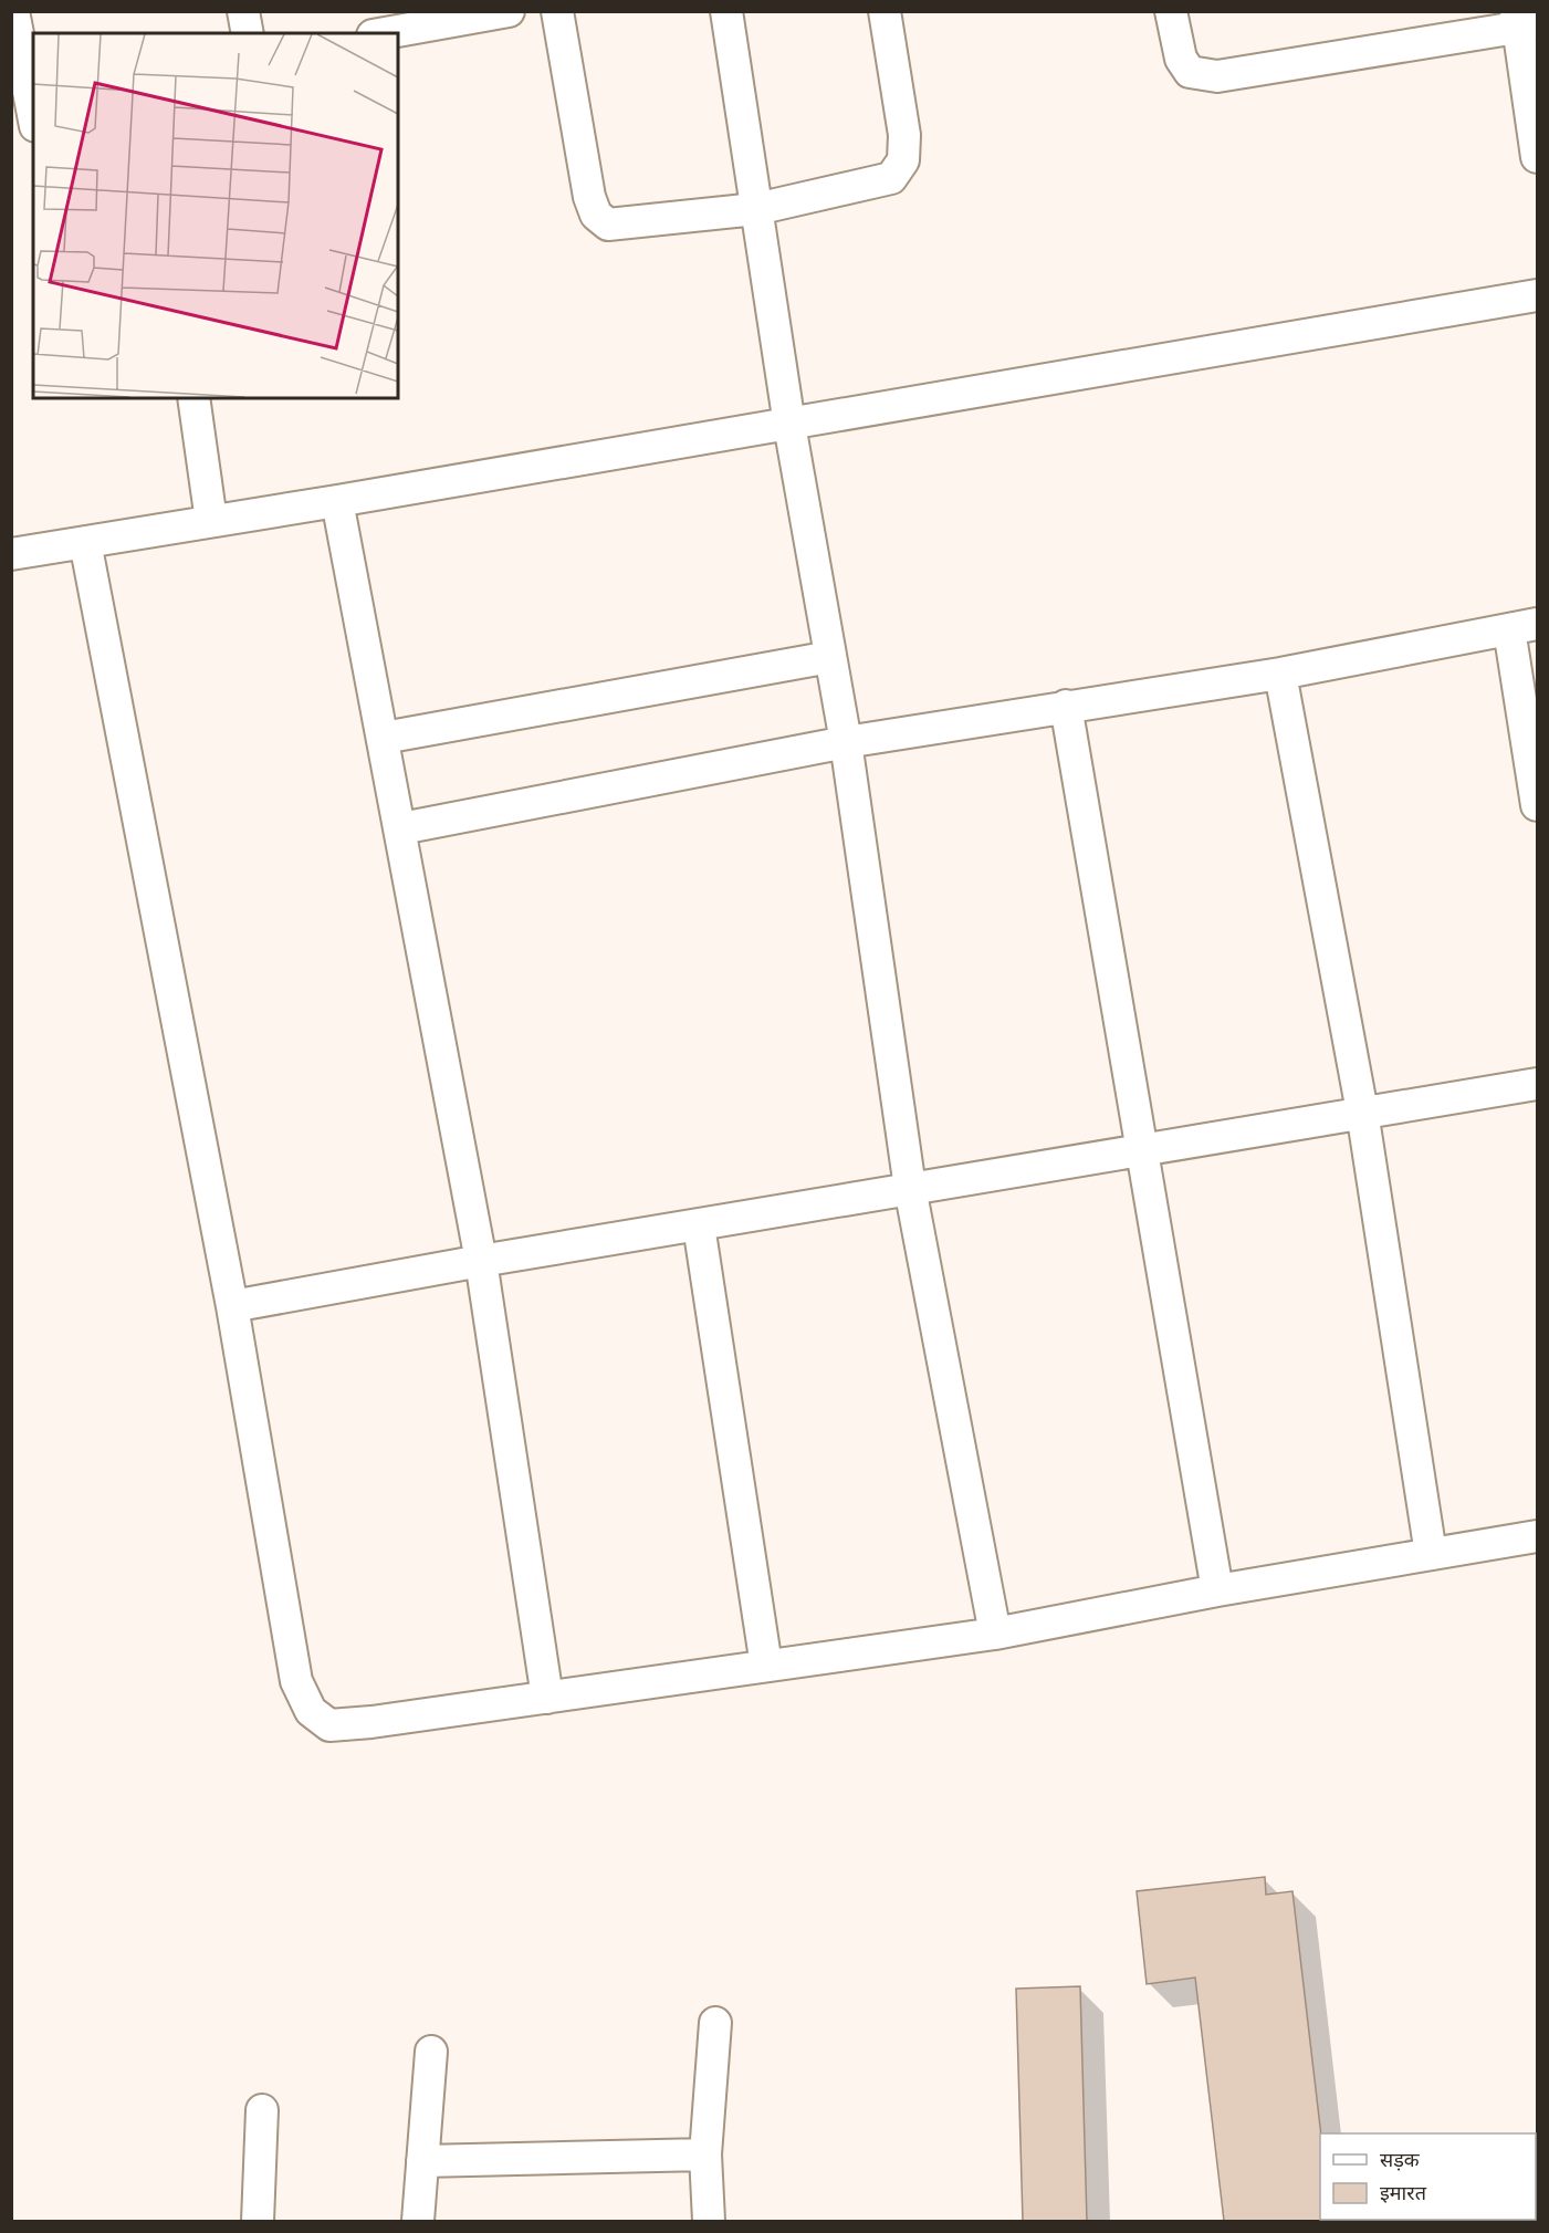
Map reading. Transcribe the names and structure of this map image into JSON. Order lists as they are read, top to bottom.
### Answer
{
  "legend": ["सड़क", "इमारत"]
}
